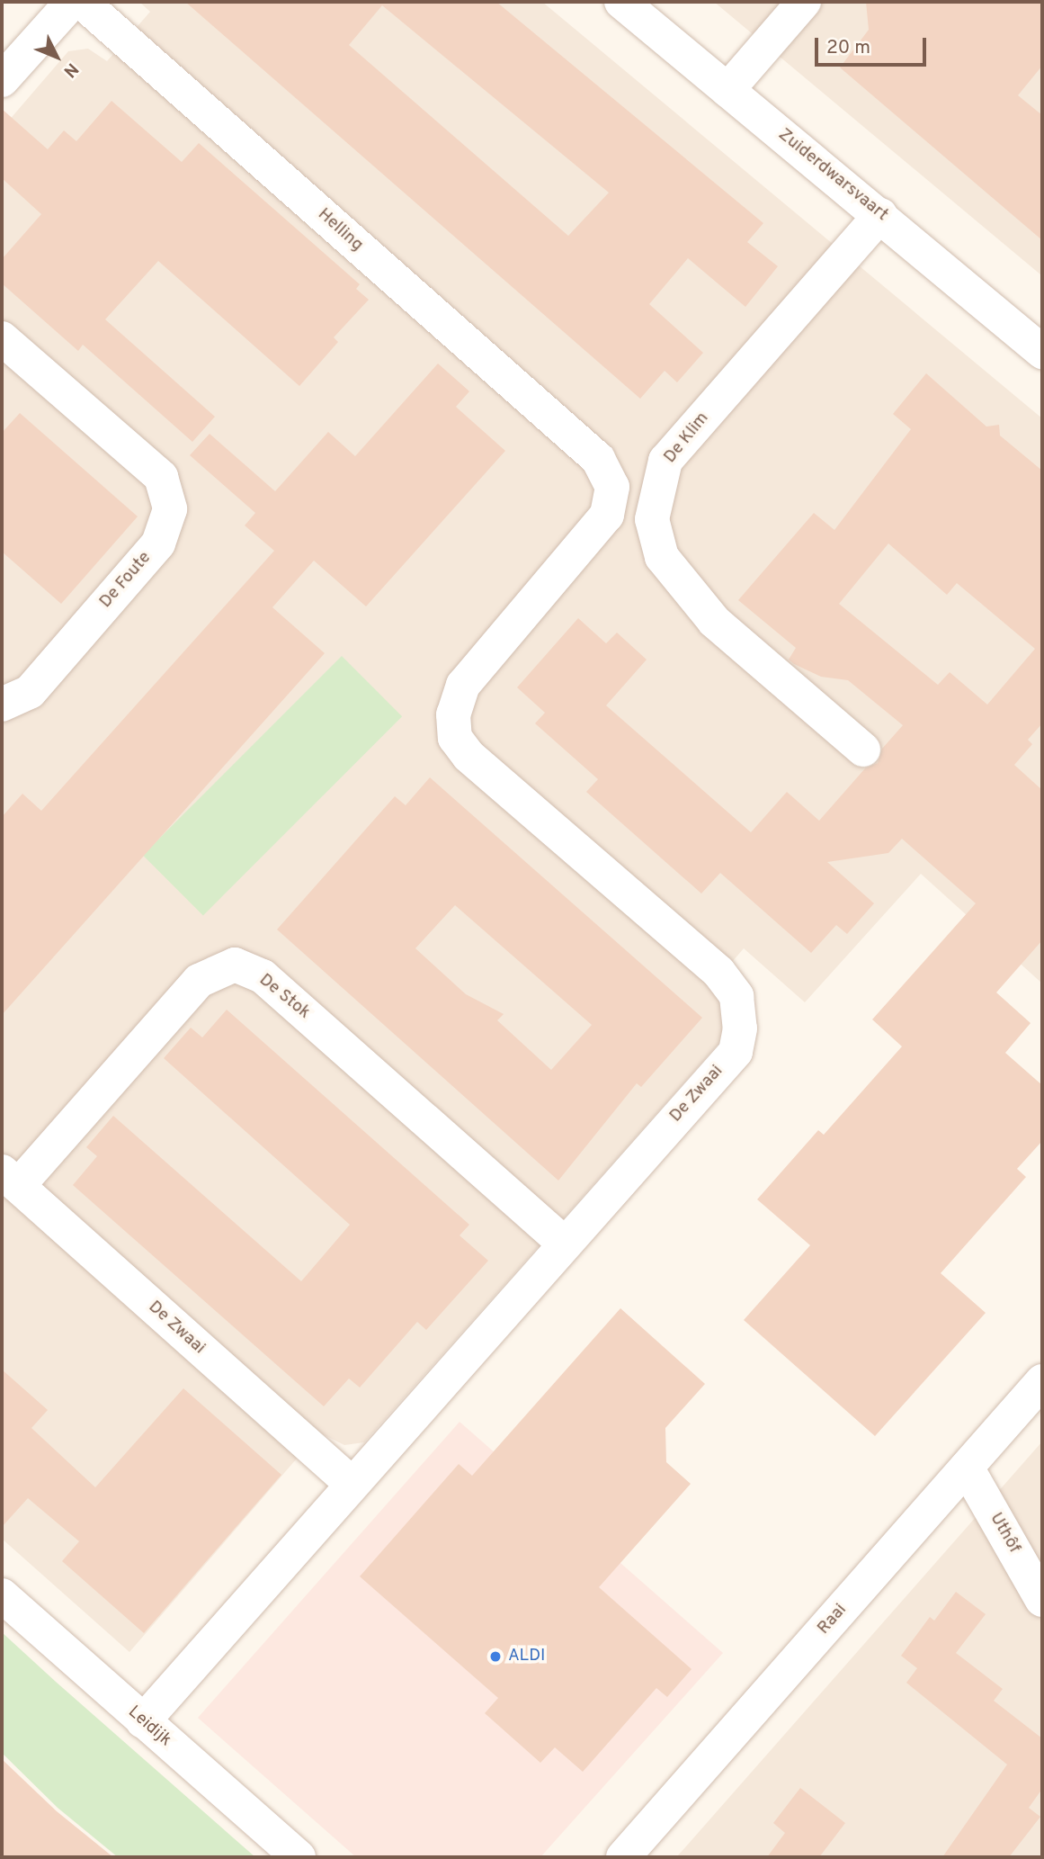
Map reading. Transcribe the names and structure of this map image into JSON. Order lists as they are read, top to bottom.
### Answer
{
  "streets": {
    "street": [
      "Zuiderdwarsvaart",
      "Helling",
      "De Klim",
      "De Foute",
      "De Stok",
      "De Zwaai",
      "Uthôf",
      "Raai",
      "Leidijk"
    ]
  },
  "crossings": [
    ["Zuiderdwarsvaart", "De Klim"],
    ["Helling", "De Zwaai"],
    ["De Stok", "De Zwaai"],
    ["De Zwaai", "Leidijk"],
    ["Uthôf", "Raai"]
  ],
  "places": ["ALDI"],
  "scale_bar": "20 m",
  "north": "bottom right"
}
